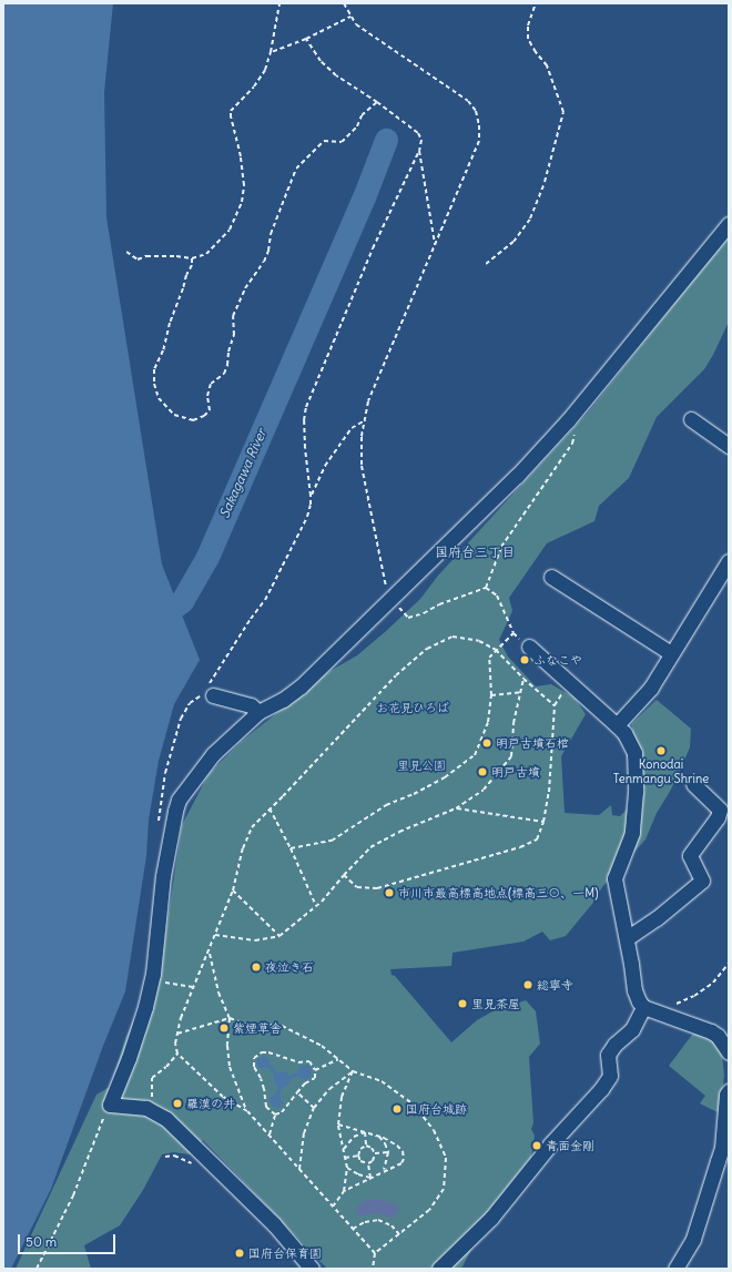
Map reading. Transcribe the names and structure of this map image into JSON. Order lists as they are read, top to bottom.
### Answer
{
  "districts": ["国府台三丁目"],
  "water": ["Sakagawa River"],
  "parks": ["お花見ひろば", "里見公園"],
  "places": [
    "ふなこや",
    "明戸古墳石棺",
    "Konodai Tenmangu Shrine",
    "明戸古墳",
    "市川市最高標高地点(標高三〇、一M)",
    "夜泣き石",
    "総寧寺",
    "里見茶屋",
    "紫煙草舎",
    "羅漢の井",
    "国府台城跡",
    "青面金剛",
    "国府台保育園"
  ],
  "scale_bar": "50 m"
}
